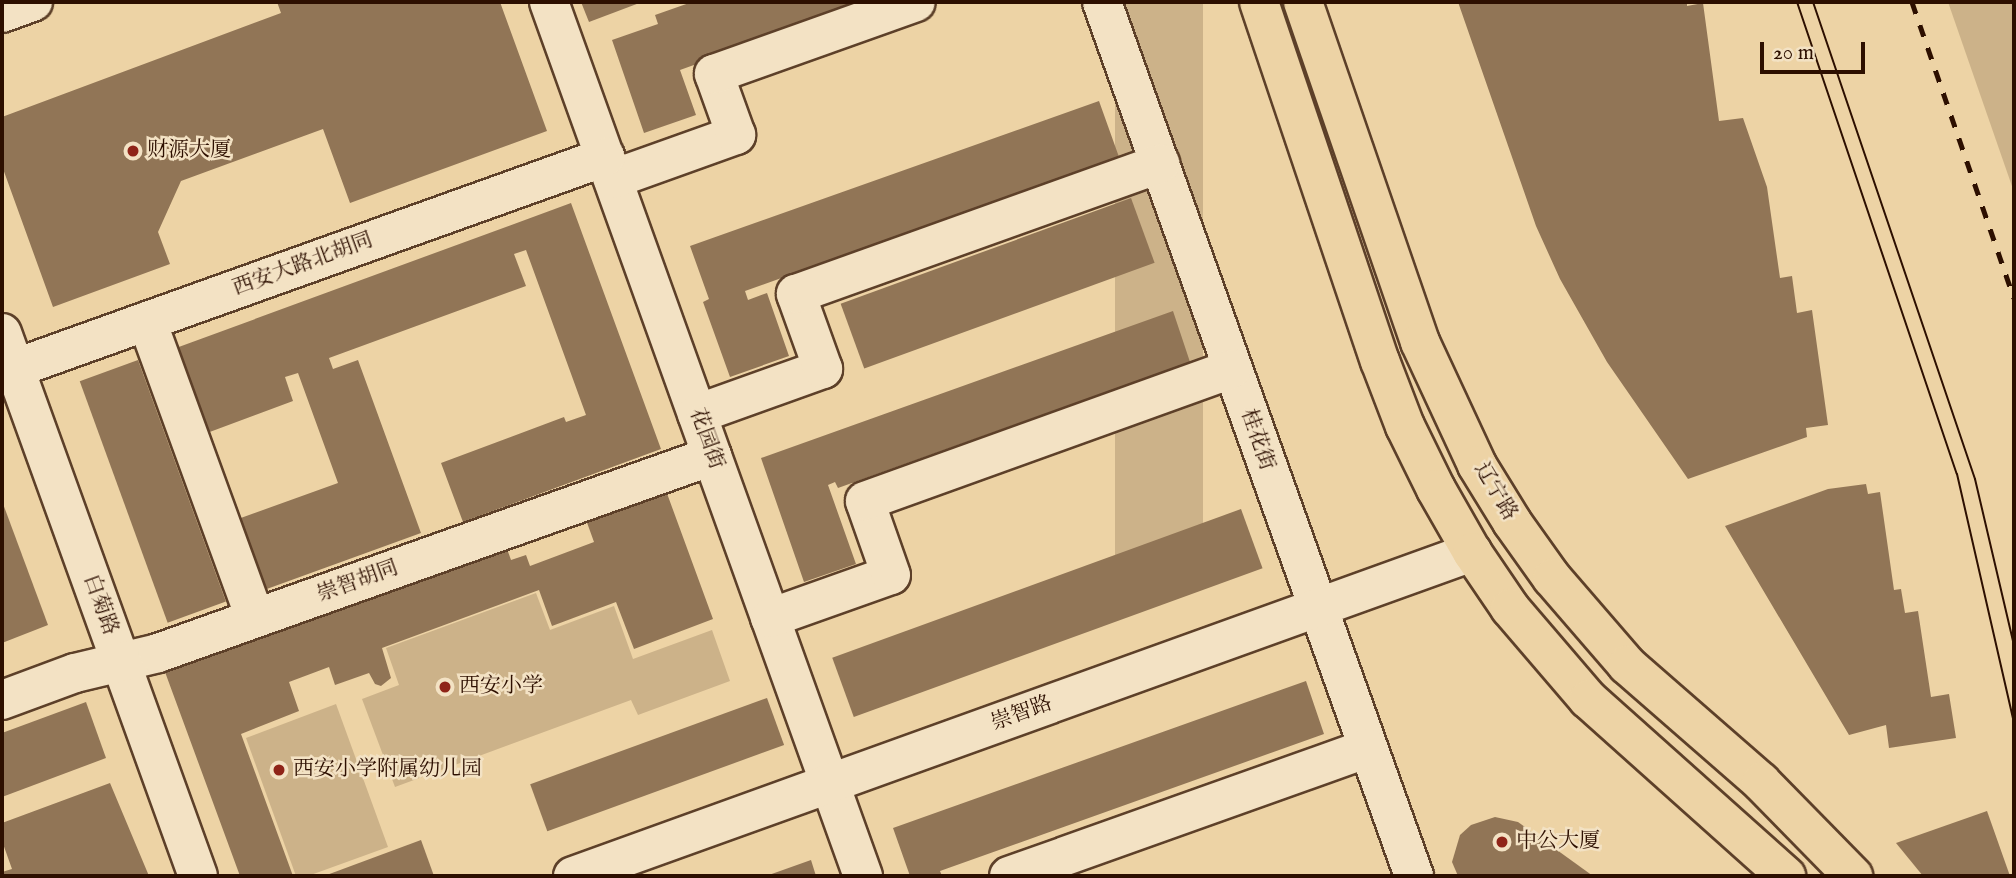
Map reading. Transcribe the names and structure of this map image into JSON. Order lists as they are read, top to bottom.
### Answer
{
  "streets": {
    "main road": ["辽宁路"],
    "street": [
      "西安大路北胡同",
      "花园街",
      "桂花街",
      "崇智胡同",
      "白菊路",
      "崇智路"
    ]
  },
  "crossings": [
    ["西安大路北胡同", "花园街"],
    ["西安大路北胡同", "白菊路"],
    ["花园街", "崇智胡同"],
    ["花园街", "崇智路"],
    ["桂花街", "崇智路"],
    ["崇智胡同", "白菊路"]
  ],
  "places": [
    "财源大厦",
    "西安小学",
    "西安小学附属幼儿园",
    "中公大厦"
  ],
  "scale_bar": "20 m"
}
